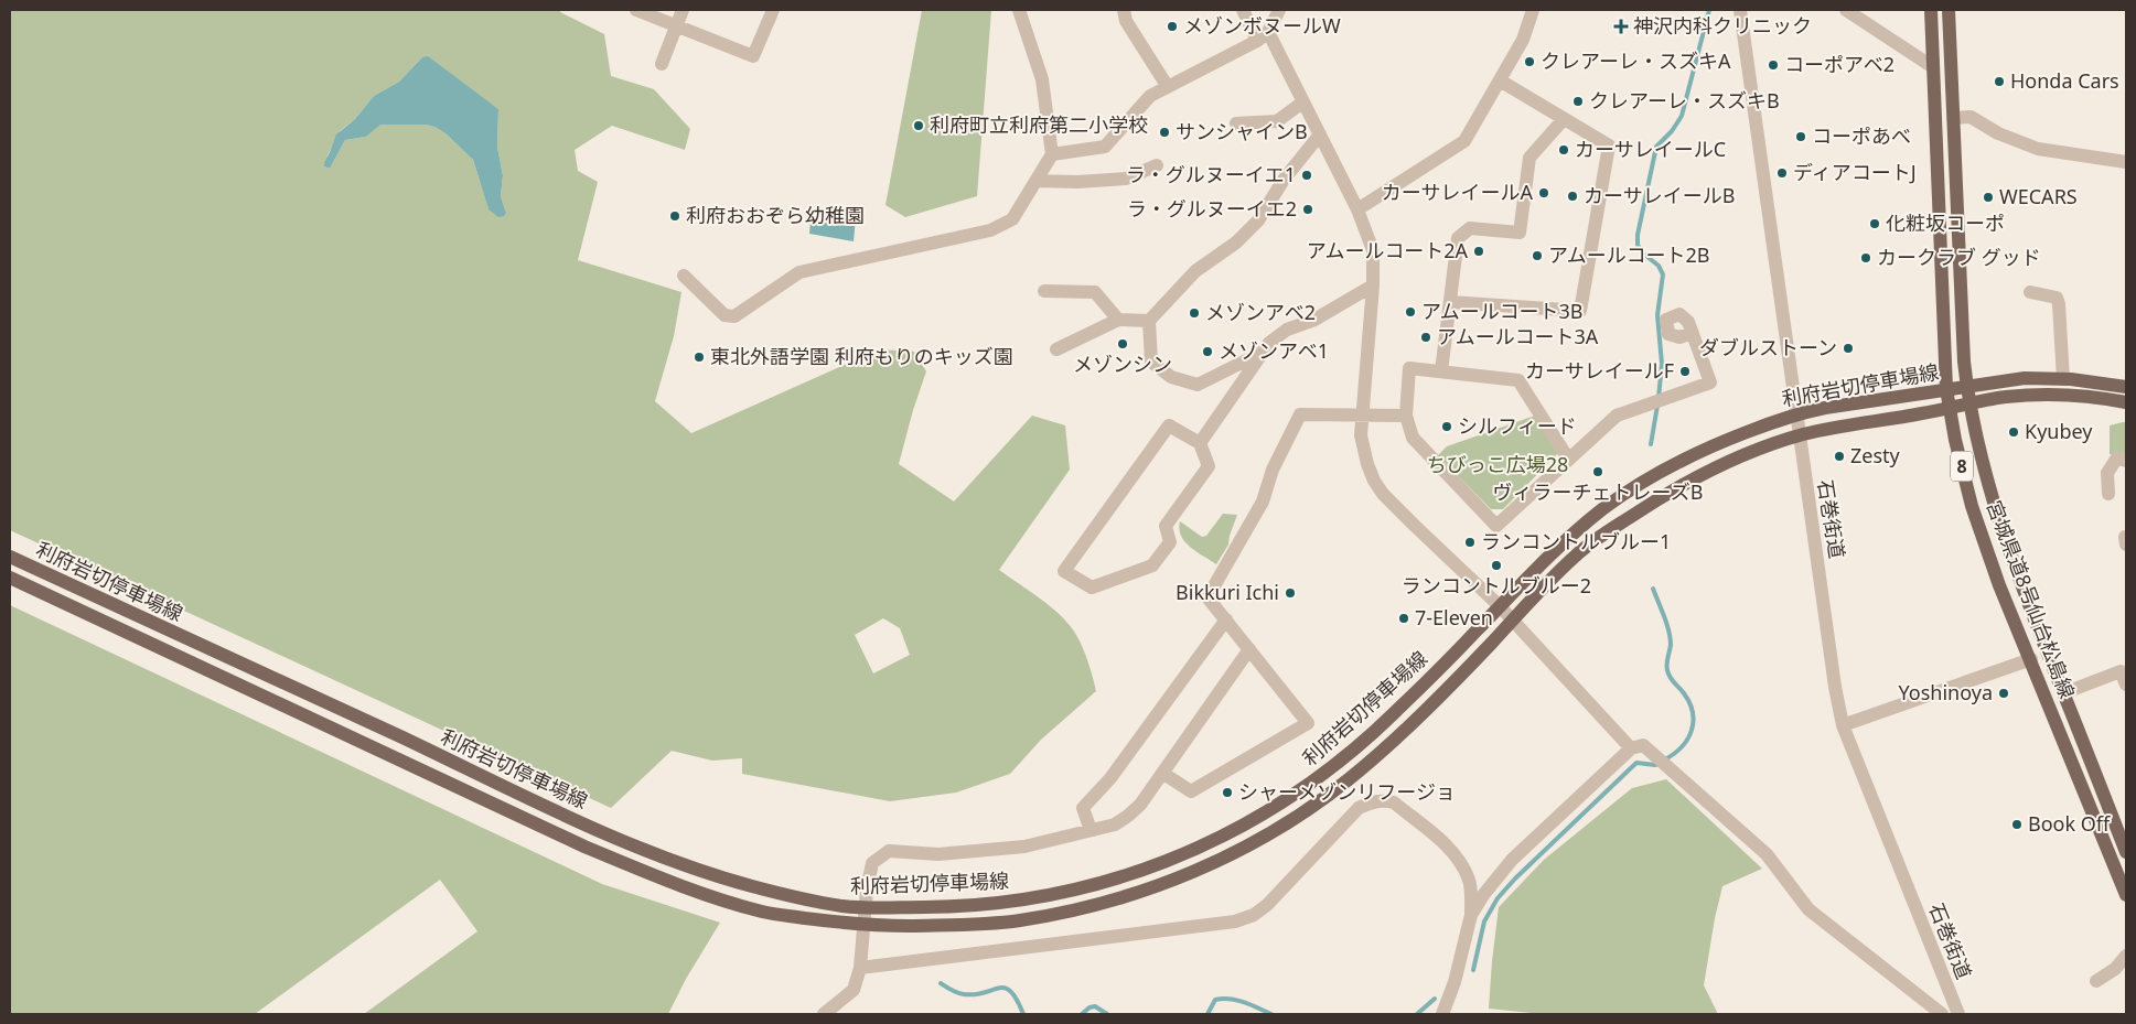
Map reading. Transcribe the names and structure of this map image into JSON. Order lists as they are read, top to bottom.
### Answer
{
  "streets": {
    "main road": ["利府岩切停車場線", "8", "宮城県道8号仙台松島線"],
    "street": ["石巻街道"]
  },
  "crossings": [
    ["利府岩切停車場線", "石巻街道"],
    ["利府岩切停車場線", "宮城県道8号仙台松島線"]
  ],
  "parks": ["ちびっこ広場28"],
  "places": {
    "other": [
      "メゾンボヌールW",
      "クレアーレ・スズキA",
      "コーポアベ2",
      "Honda Cars",
      "クレアーレ・スズキB",
      "利府町立利府第二小学校",
      "サンシャインB",
      "コーポあべ",
      "カーサレイールC",
      "ディアコートJ",
      "ラ・グルヌーイエ1",
      "カーサレイールA",
      "カーサレイールB",
      "WECARS",
      "ラ・グルヌーイエ2",
      "利府おおぞら幼稚園",
      "化粧坂コーポ",
      "アムールコート2A",
      "アムールコート2B",
      "カークラブ グッド",
      "アムールコート3B",
      "メゾンアベ2",
      "アムールコート3A",
      "メゾンシン",
      "ダブルストーン",
      "メゾンアベ1",
      "東北外語学園 利府もりのキッズ園",
      "カーサレイールF",
      "シルフィード",
      "Kyubey",
      "Zesty",
      "ヴィラーチェトレーズB",
      "ランコントルブルー1",
      "ランコントルブルー2",
      "Bikkuri Ichi",
      "7-Eleven",
      "Yoshinoya",
      "シャーメゾンリフージョ",
      "Book Off"
    ],
    "health": ["神沢内科クリニック"]
  }
}
